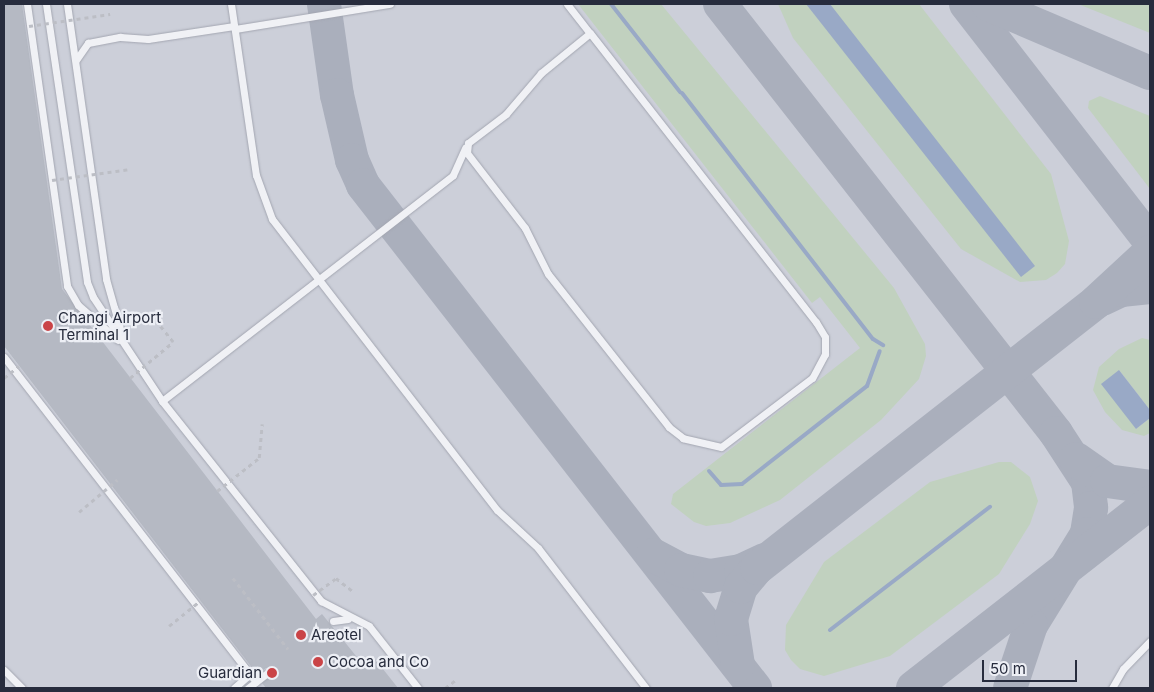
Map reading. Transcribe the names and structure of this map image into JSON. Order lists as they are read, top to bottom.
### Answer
{
  "places": [
    "Changi Airport Terminal 1",
    "Areotel",
    "Cocoa and Co",
    "Guardian"
  ],
  "scale_bar": "50 m"
}
